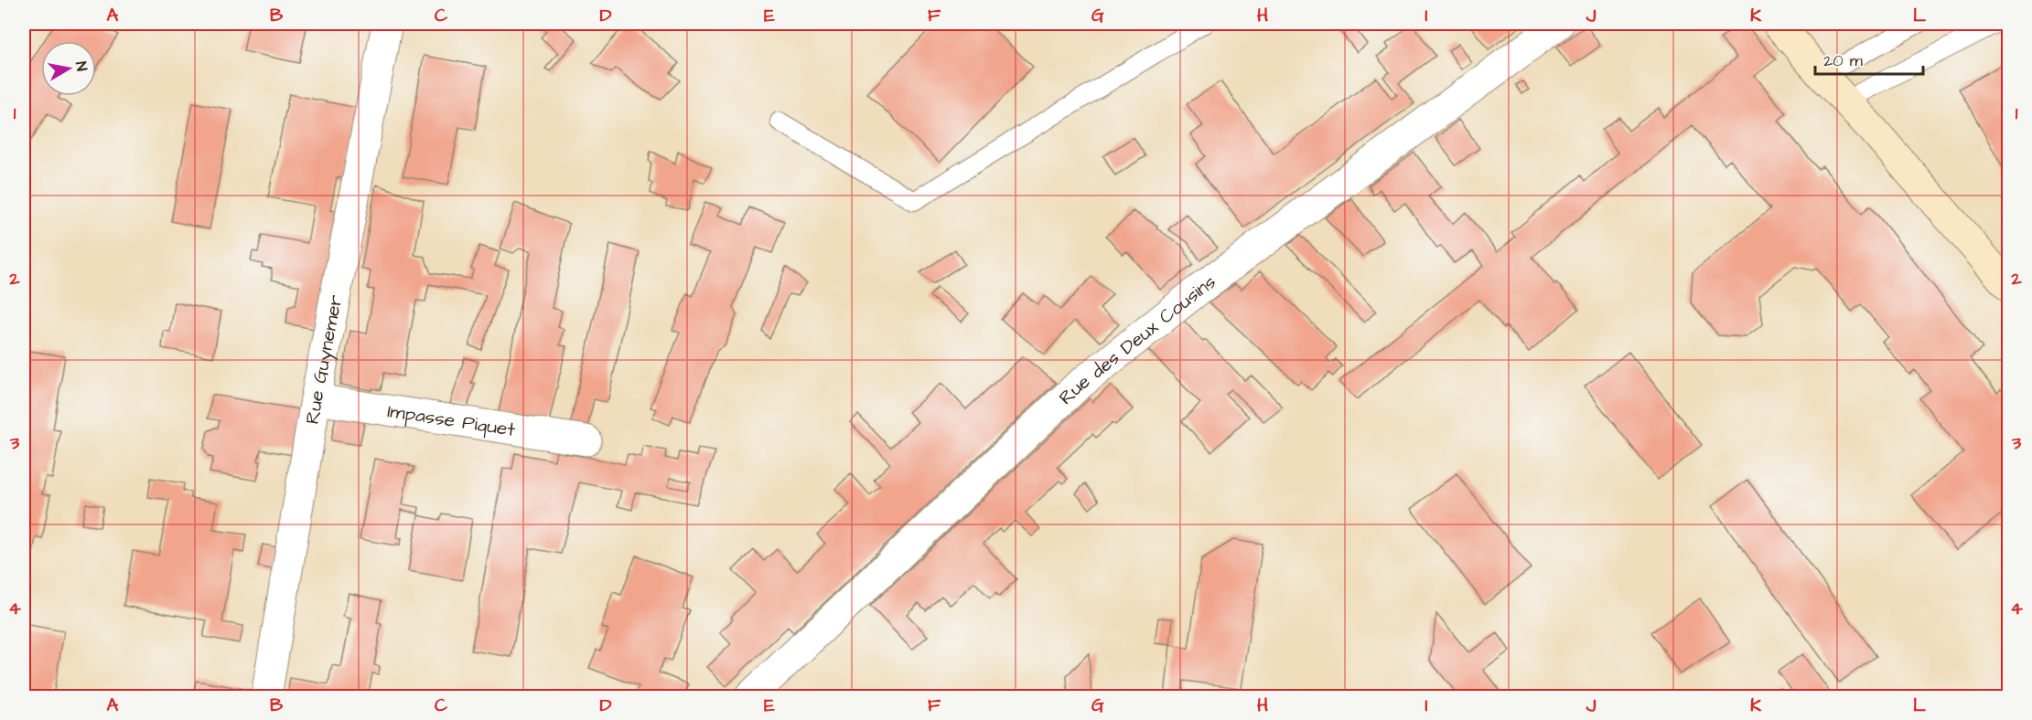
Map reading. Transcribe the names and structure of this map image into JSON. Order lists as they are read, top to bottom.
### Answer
{
  "streets": {
    "street": ["Rue des Deux Cousins", "Rue Guynemer", "Impasse Piquet"]
  },
  "crossings": [
    ["Rue Guynemer", "Impasse Piquet"]
  ],
  "scale_bar": "20 m",
  "north": "right",
  "grid": {
    "columns": [
      "A",
      "B",
      "C",
      "D",
      "E",
      "F",
      "G",
      "H",
      "I",
      "J",
      "K",
      "L"
    ],
    "rows": [
      "1",
      "2",
      "3",
      "4"
    ]
  }
}
